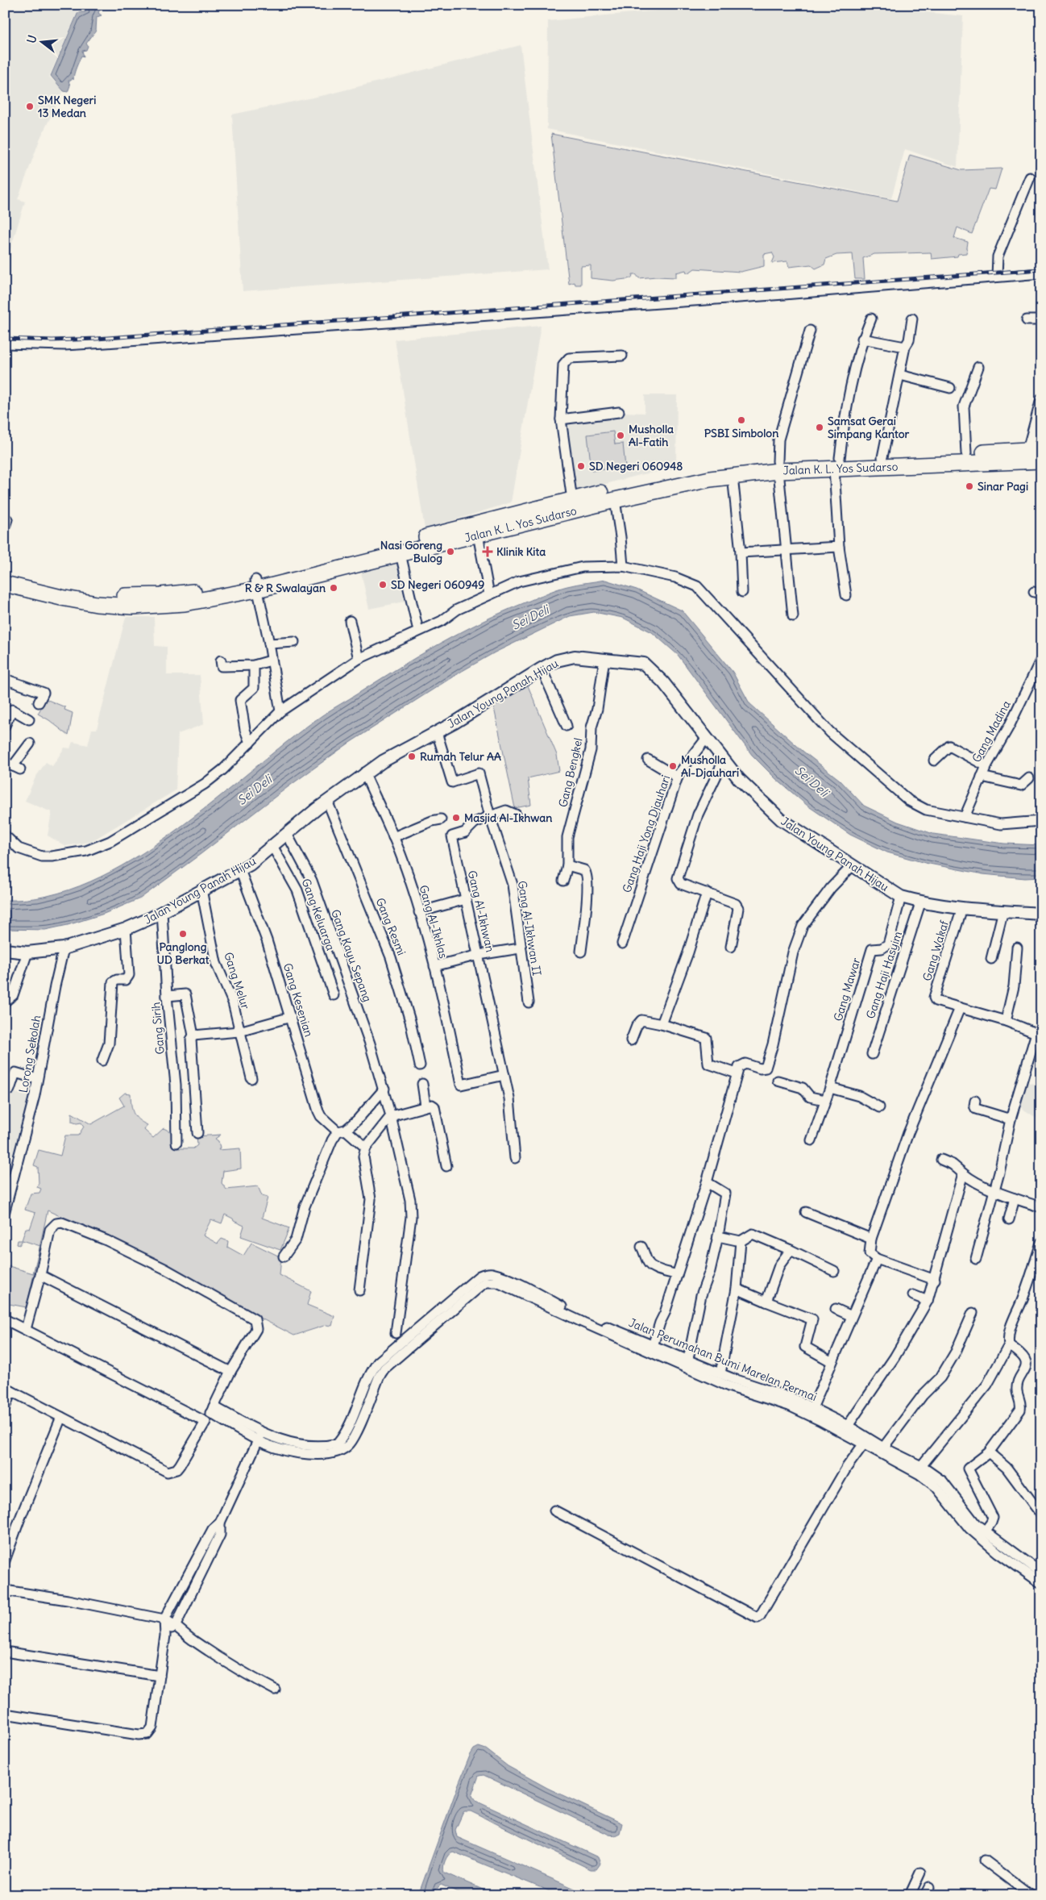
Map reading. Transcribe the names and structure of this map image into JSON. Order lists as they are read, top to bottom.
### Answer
{
  "streets": {
    "highway": ["Jalan K. L. Yos Sudarso"],
    "street": [
      "Jalan Young Panah Hijau",
      "Gang Madina",
      "Gang Bengkel",
      "Gang Haji Yong Djauhari",
      "Gang Al-Ikhwan",
      "Gang Keluarga",
      "Gang Al-Ikhlas",
      "Gang Resmi",
      "Gang Al-Ikhwan II",
      "Gang Wakaf",
      "Gang Kayu Sepang",
      "Gang Haji Hasyim",
      "Gang Melur",
      "Gang Mawar",
      "Gang Kesenian",
      "Gang Sirih",
      "Lorong Sekolah",
      "Jalan Perumahan Bumi Marelan Permai"
    ]
  },
  "crossings": [
    ["Jalan Young Panah Hijau", "Gang Bengkel"],
    ["Jalan Young Panah Hijau", "Gang Haji Yong Djauhari"],
    ["Jalan Young Panah Hijau", "Gang Keluarga"],
    ["Jalan Young Panah Hijau", "Gang Al-Ikhlas"],
    ["Jalan Young Panah Hijau", "Gang Resmi"],
    ["Jalan Young Panah Hijau", "Gang Wakaf"],
    ["Jalan Young Panah Hijau", "Gang Kayu Sepang"],
    ["Jalan Young Panah Hijau", "Gang Haji Hasyim"],
    ["Jalan Young Panah Hijau", "Gang Melur"],
    ["Jalan Young Panah Hijau", "Gang Mawar"],
    ["Jalan Young Panah Hijau", "Gang Kesenian"],
    ["Jalan Young Panah Hijau", "Gang Sirih"],
    ["Jalan Young Panah Hijau", "Lorong Sekolah"],
    ["Gang Al-Ikhwan", "Gang Al-Ikhlas"],
    ["Gang Al-Ikhwan", "Gang Al-Ikhwan II"]
  ],
  "water": ["Sei Deli"],
  "places": {
    "other": [
      "SMK Negeri 13 Medan",
      "PSBI Simbolon",
      "Samsat Gerai Simpang Kantor",
      "Musholla Al-Fatih",
      "SD Negeri 060948",
      "Sinar Pagi",
      "Nasi Goreng Bulog",
      "SD Negeri 060949",
      "R & R Swalayan",
      "Rumah Telur AA",
      "Musholla Al-Djauhari",
      "Masjid Al-Ikhwan",
      "Panglong UD Berkat"
    ],
    "health": ["Klinik Kita"]
  },
  "north": "left"
}
